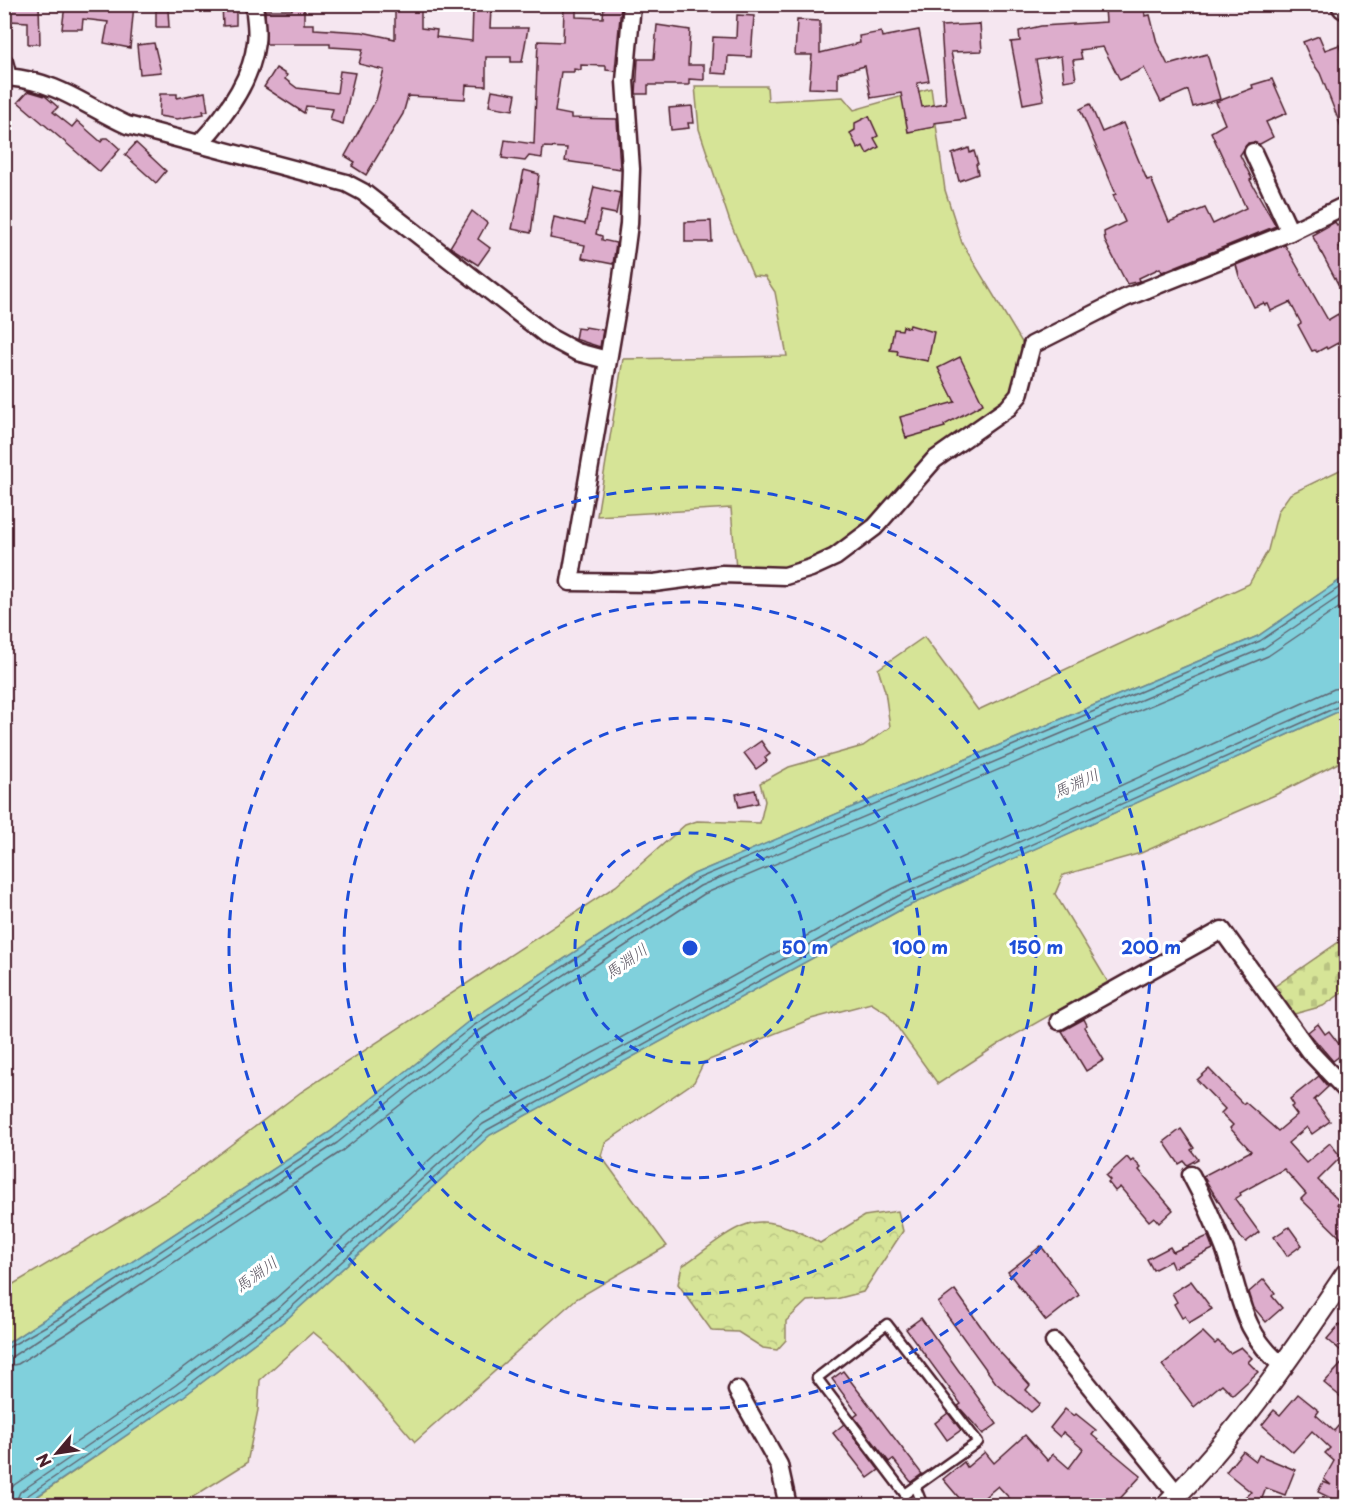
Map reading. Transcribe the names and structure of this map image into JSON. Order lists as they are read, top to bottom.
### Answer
{
  "water": ["馬淵川"],
  "north": "bottom left",
  "rings": [
    "50 m",
    "100 m",
    "150 m",
    "200 m"
  ]
}
